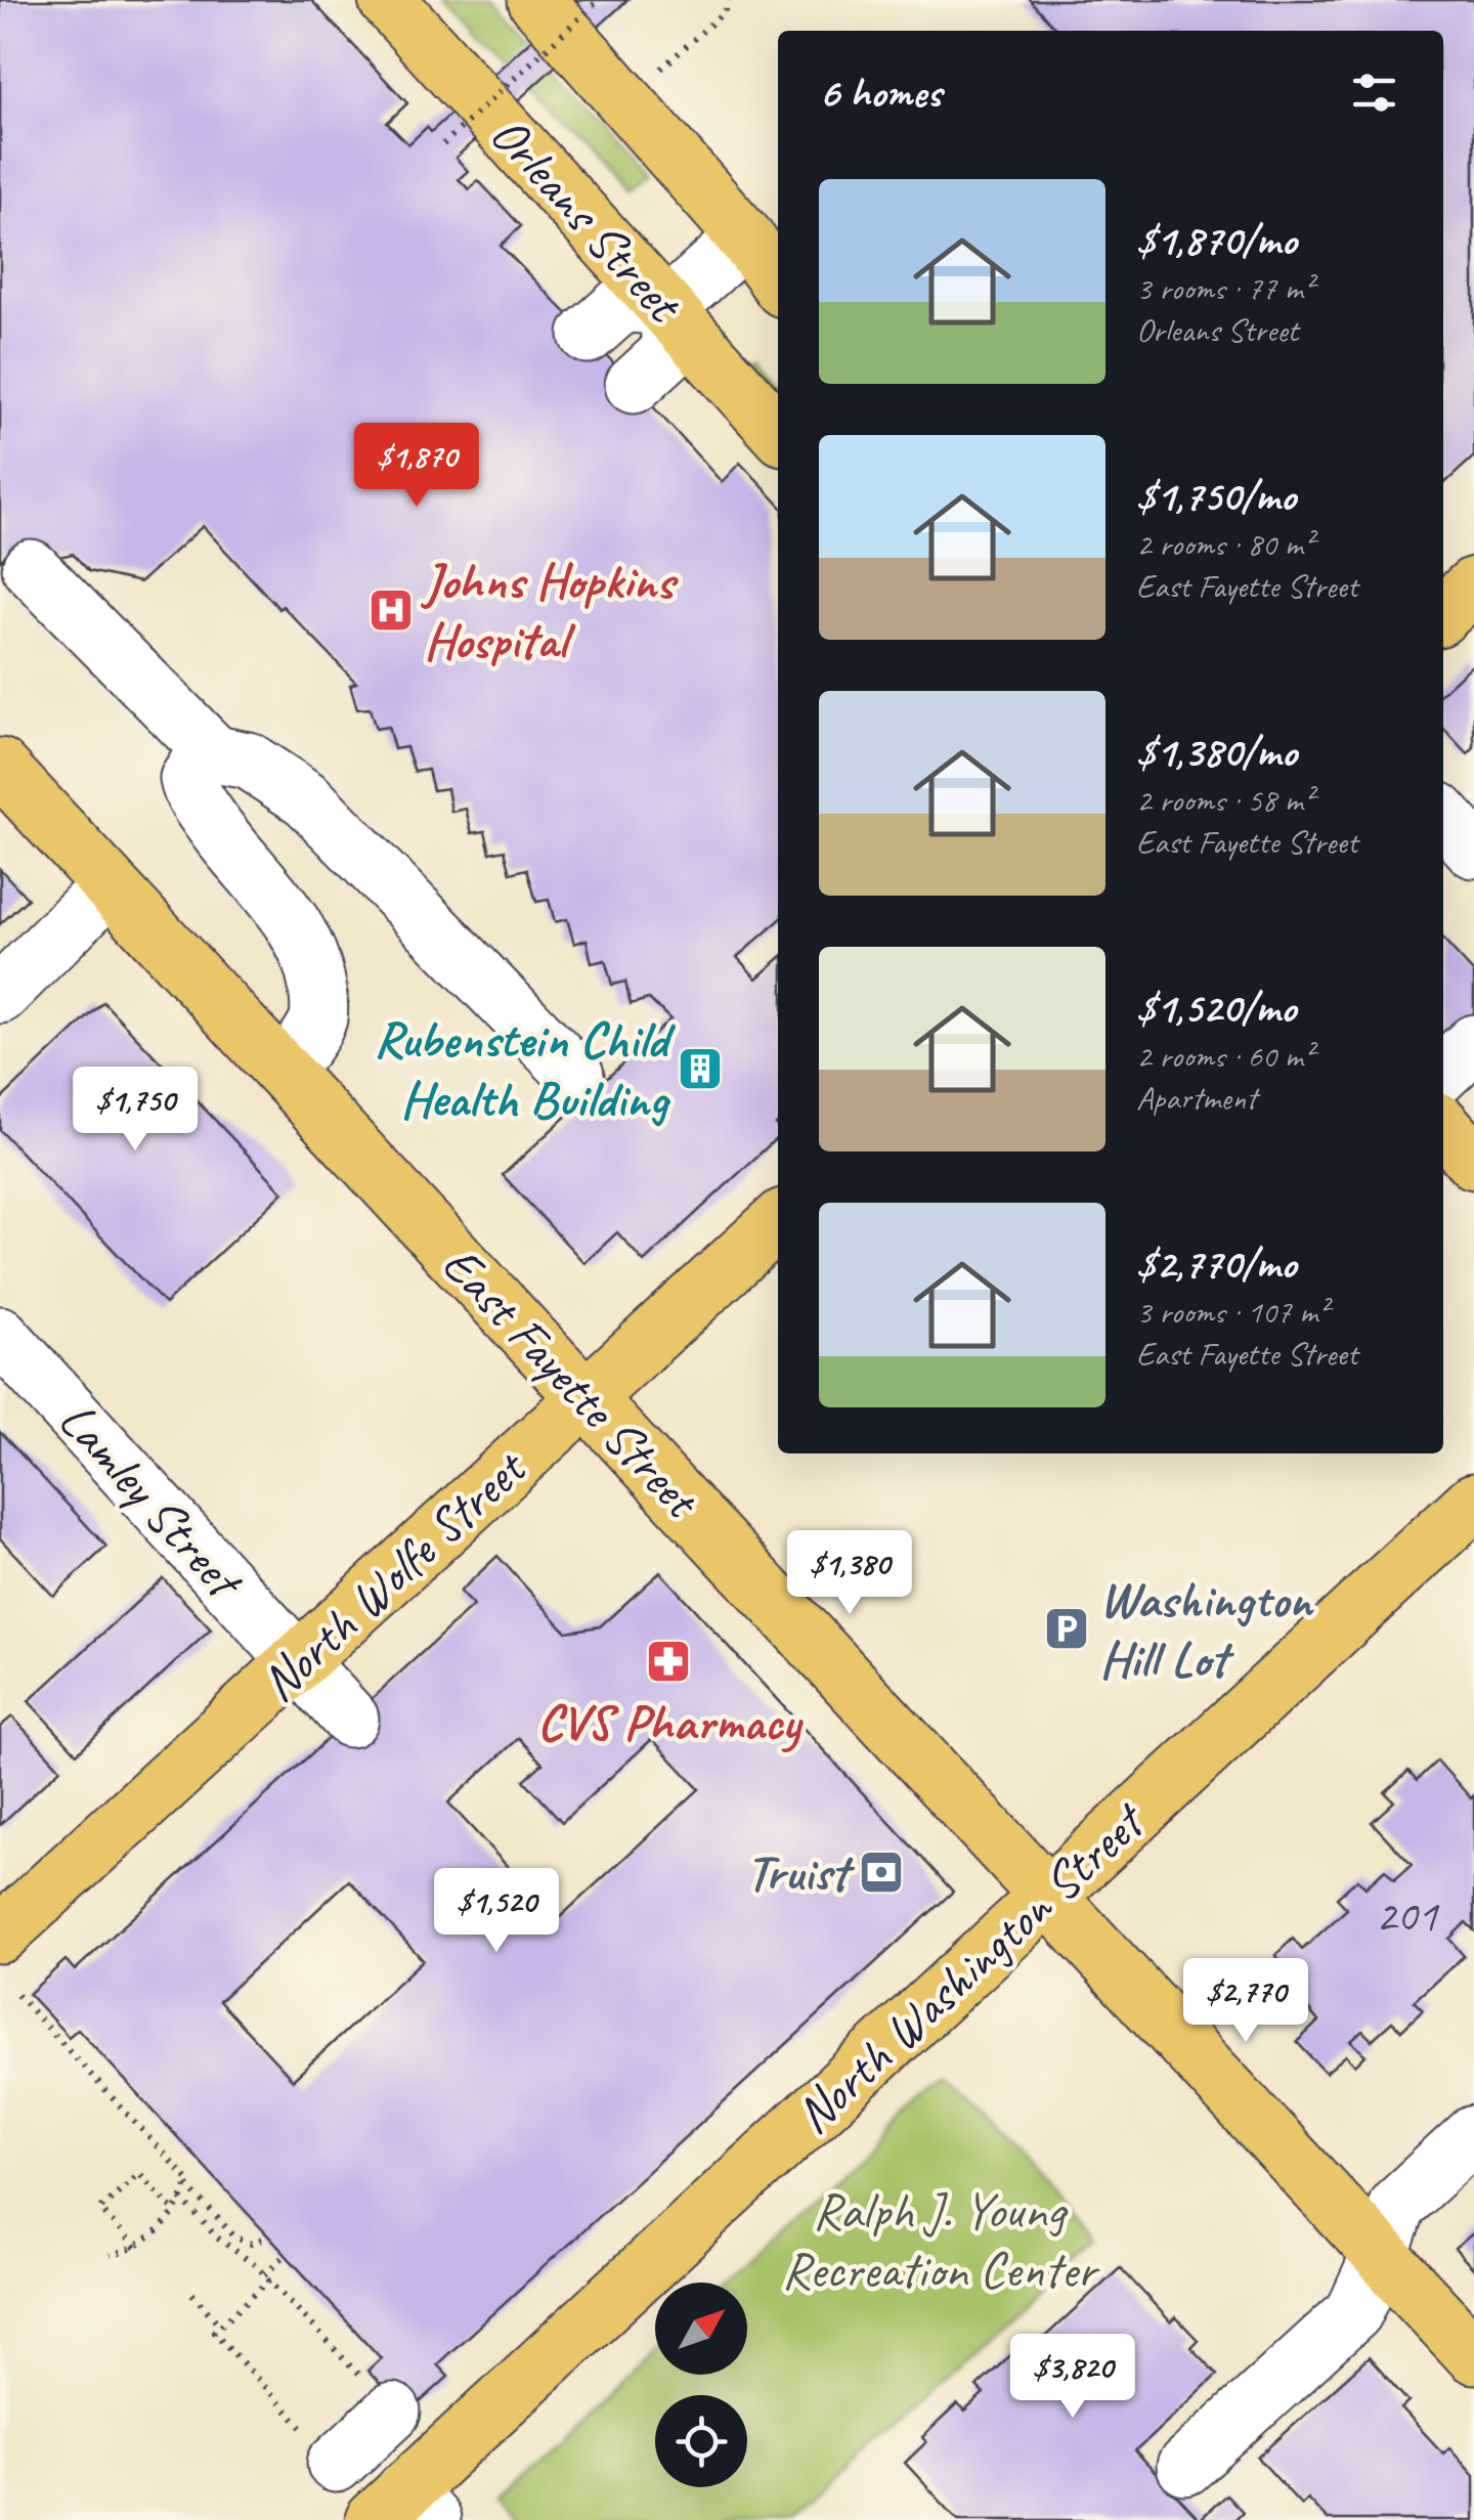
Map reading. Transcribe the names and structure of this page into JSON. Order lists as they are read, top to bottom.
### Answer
{
  "streets": {
    "main road": [
      "Orleans Street",
      "East Fayette Street",
      "North Wolfe Street",
      "North Washington Street"
    ],
    "street": ["Lamley Street"]
  },
  "crossings": [
    ["East Fayette Street", "North Wolfe Street"],
    ["East Fayette Street", "North Washington Street"],
    ["Lamley Street", "North Wolfe Street"]
  ],
  "parks": ["Ralph J. Young Recreation Center"],
  "places": {
    "hospital": ["Johns Hopkins Hospital"],
    "building": ["Rubenstein Child Health Building"],
    "parking": ["Washington Hill Lot"],
    "pharmacy": ["CVS Pharmacy"],
    "bank": ["Truist"]
  },
  "house_numbers": ["201"],
  "north": "top right",
  "page": {
    "heading": "6 homes",
    "list": [
      {
        "name": "$1,870/mo",
        "note": "3 rooms · 77 m² · Orleans Street"
      },
      {
        "name": "$1,750/mo",
        "note": "2 rooms · 80 m² · East Fayette Street"
      },
      {
        "name": "$1,380/mo",
        "note": "2 rooms · 58 m² · East Fayette Street"
      },
      {
        "name": "$1,520/mo",
        "note": "2 rooms · 60 m² · Apartment"
      },
      {
        "name": "$2,770/mo",
        "note": "3 rooms · 107 m² · East Fayette Street"
      }
    ],
    "price": [
      "$1,870",
      "$1,750",
      "$1,380",
      "$1,520",
      "$2,770",
      "$3,820"
    ]
  }
}
